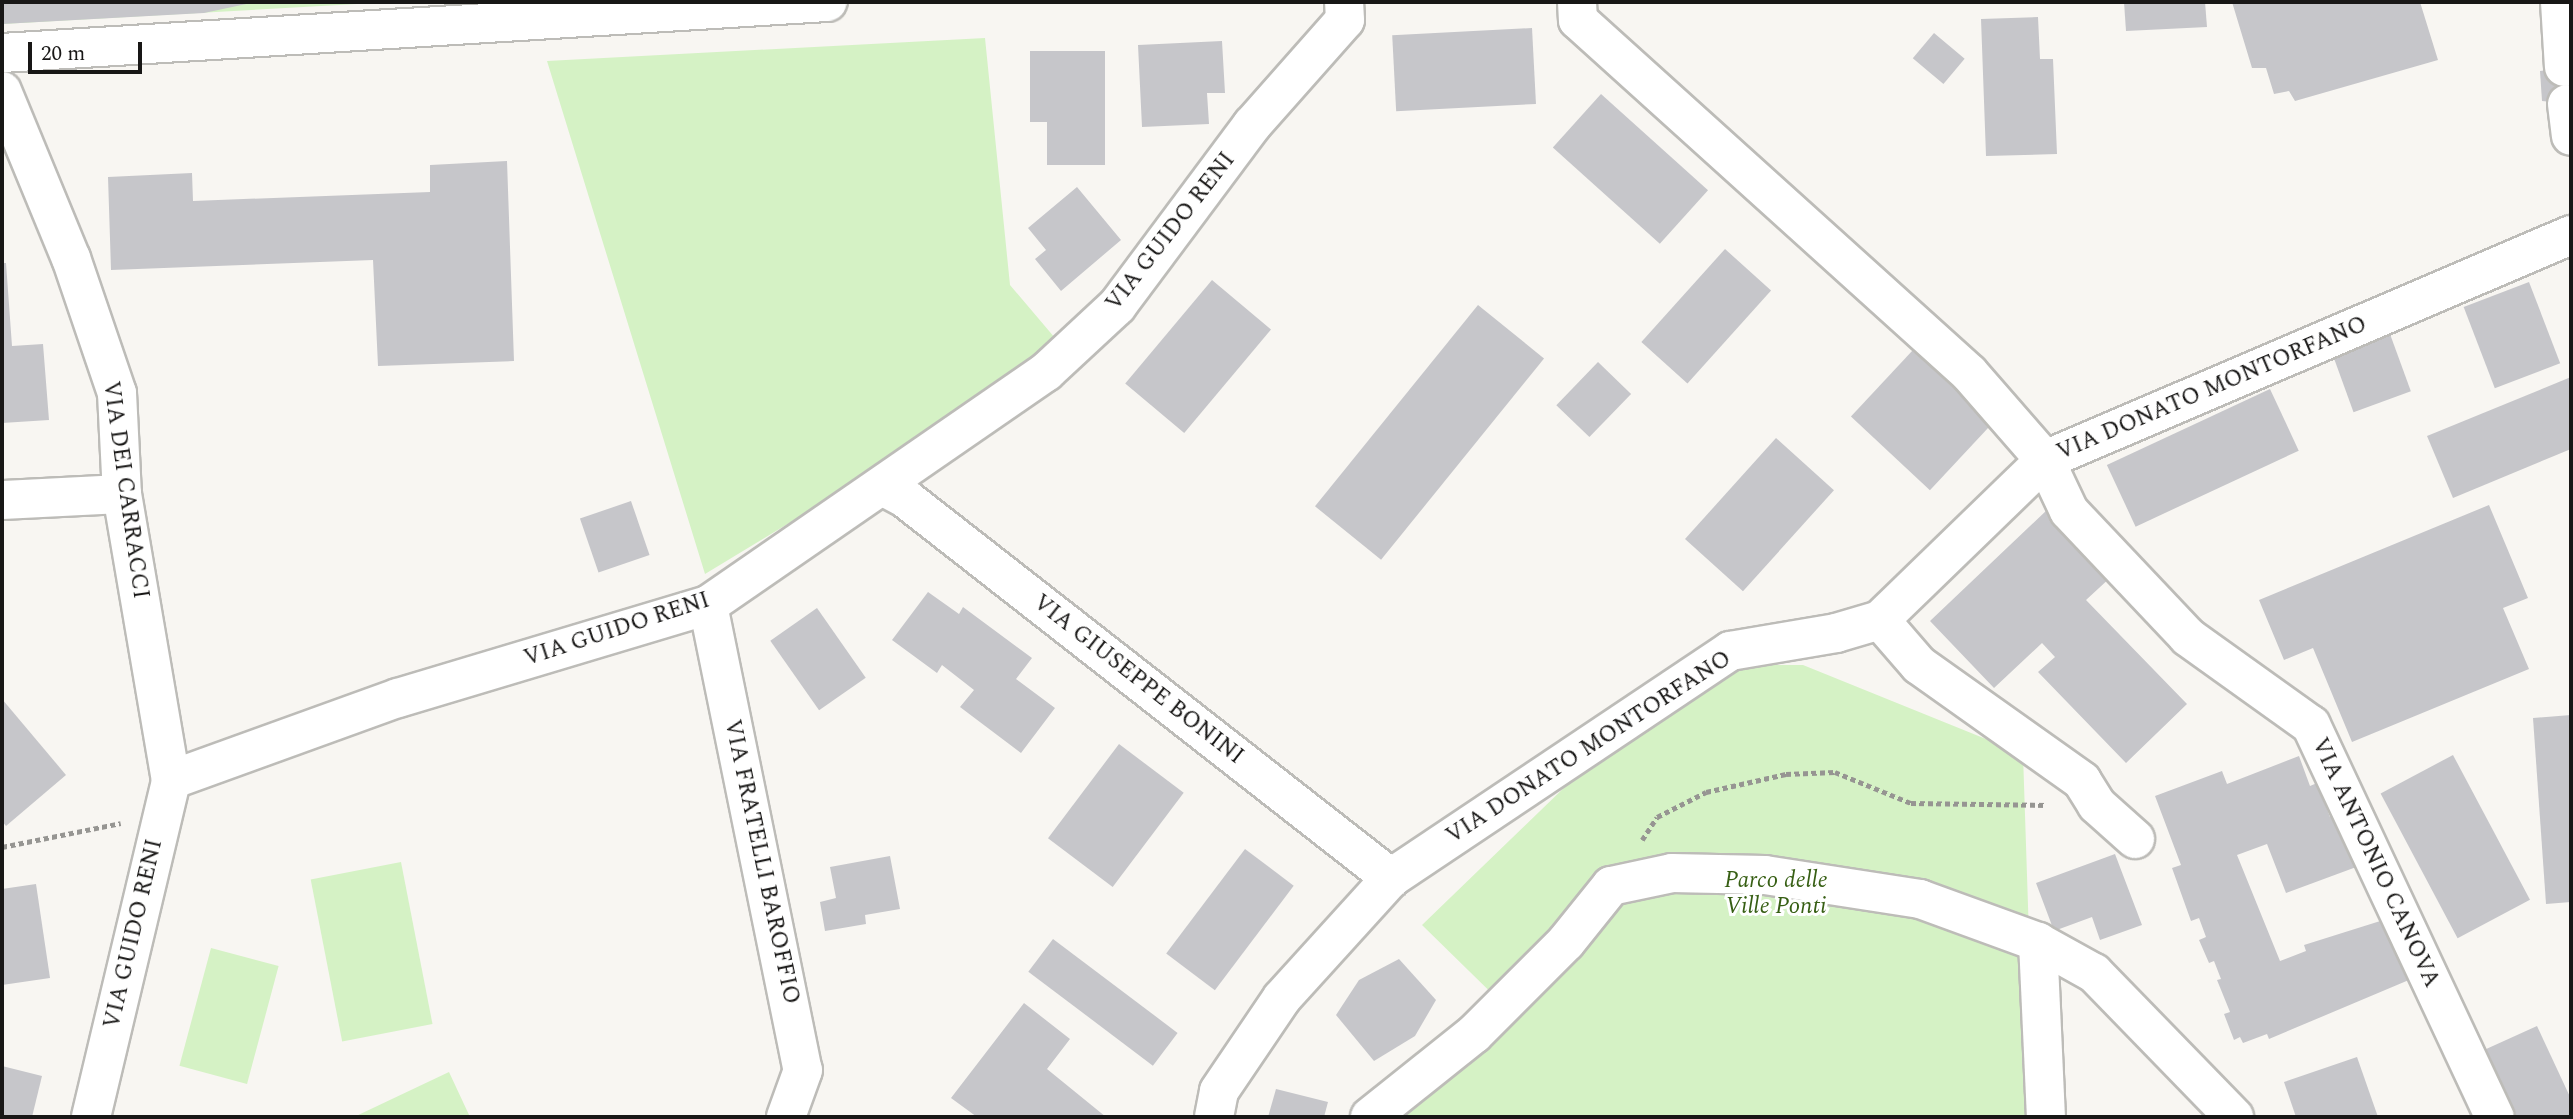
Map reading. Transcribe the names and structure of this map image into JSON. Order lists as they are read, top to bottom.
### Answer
{
  "streets": {
    "street": [
      "VIA GUIDO RENI",
      "VIA DONATO MONTORFANO",
      "VIA DEI CARRACCI",
      "VIA GIUSEPPE BONINI",
      "VIA FRATELLI BAROFFIO",
      "VIA ANTONIO CANOVA"
    ]
  },
  "crossings": [
    ["VIA GUIDO RENI", "VIA DEI CARRACCI"],
    ["VIA GUIDO RENI", "VIA GIUSEPPE BONINI"],
    ["VIA GUIDO RENI", "VIA FRATELLI BAROFFIO"],
    ["VIA DONATO MONTORFANO", "VIA GIUSEPPE BONINI"],
    ["VIA DONATO MONTORFANO", "VIA ANTONIO CANOVA"]
  ],
  "parks": ["Parco delle Ville Ponti"],
  "scale_bar": "20 m"
}
